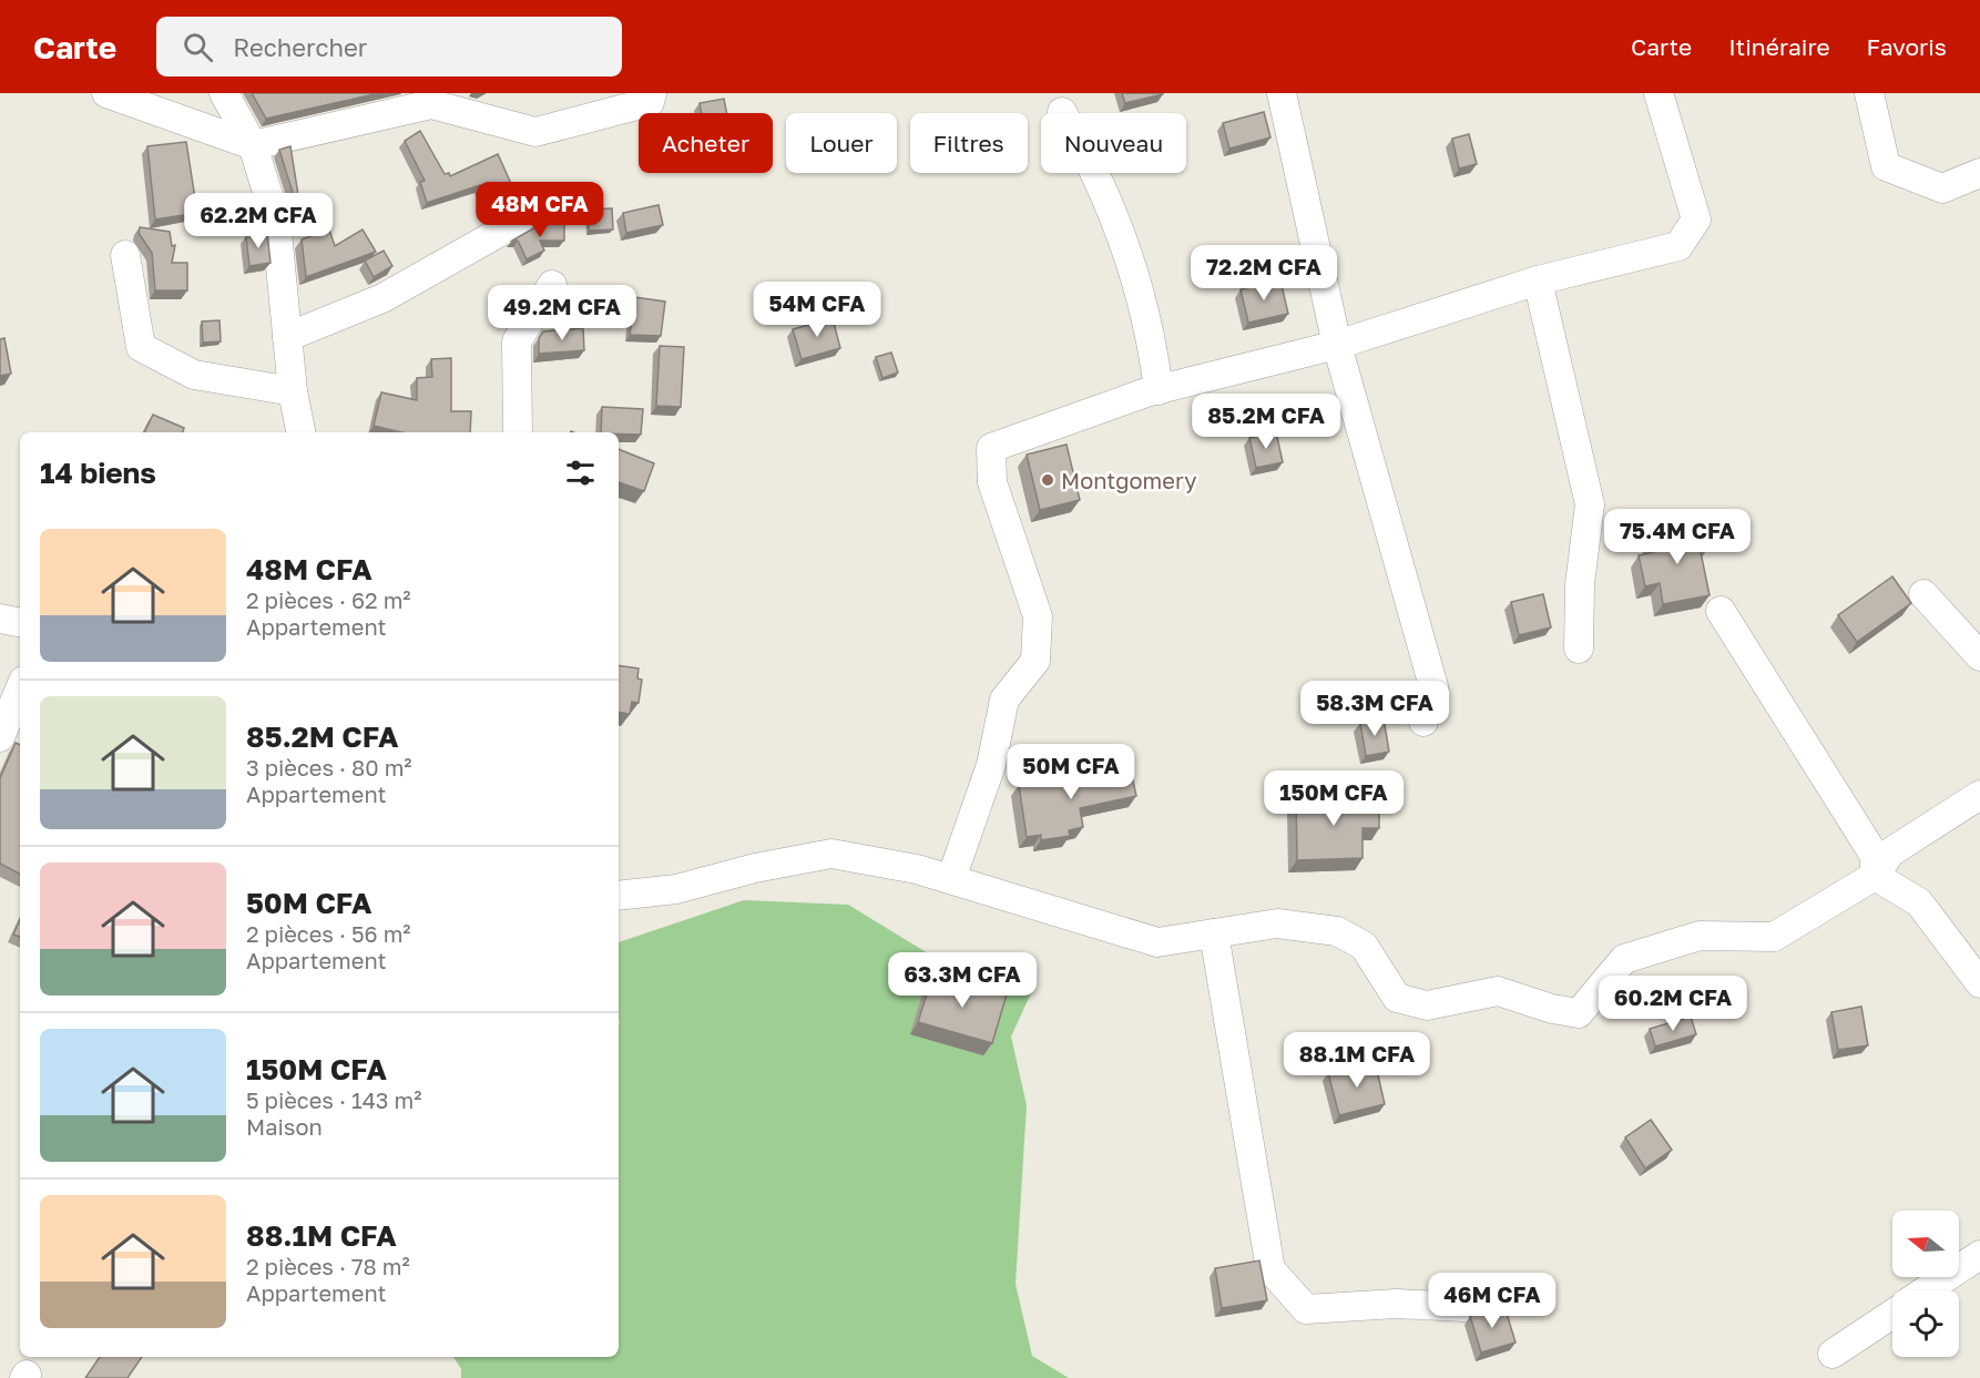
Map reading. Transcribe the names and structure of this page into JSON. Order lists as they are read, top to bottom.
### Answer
{
  "places": ["Montgomery"],
  "north": "left",
  "page": {
    "header": "Carte",
    "search": "Rechercher",
    "nav": ["Carte", "Itinéraire", "Favoris"],
    "chip": [
      "Acheter",
      "Louer",
      "Filtres",
      "Nouveau"
    ],
    "price": [
      "48M CFA",
      "62.2M CFA",
      "72.2M CFA",
      "54M CFA",
      "49.2M CFA",
      "85.2M CFA",
      "75.4M CFA",
      "58.3M CFA",
      "50M CFA",
      "150M CFA",
      "63.3M CFA",
      "60.2M CFA",
      "88.1M CFA",
      "46M CFA"
    ],
    "heading": "14 biens",
    "list": [
      {
        "name": "48M CFA",
        "note": "2 pièces · 62 m² · Appartement"
      },
      {
        "name": "85.2M CFA",
        "note": "3 pièces · 80 m² · Appartement"
      },
      {
        "name": "50M CFA",
        "note": "2 pièces · 56 m² · Appartement"
      },
      {
        "name": "150M CFA",
        "note": "5 pièces · 143 m² · Maison"
      },
      {
        "name": "88.1M CFA",
        "note": "2 pièces · 78 m² · Appartement"
      }
    ]
  }
}
